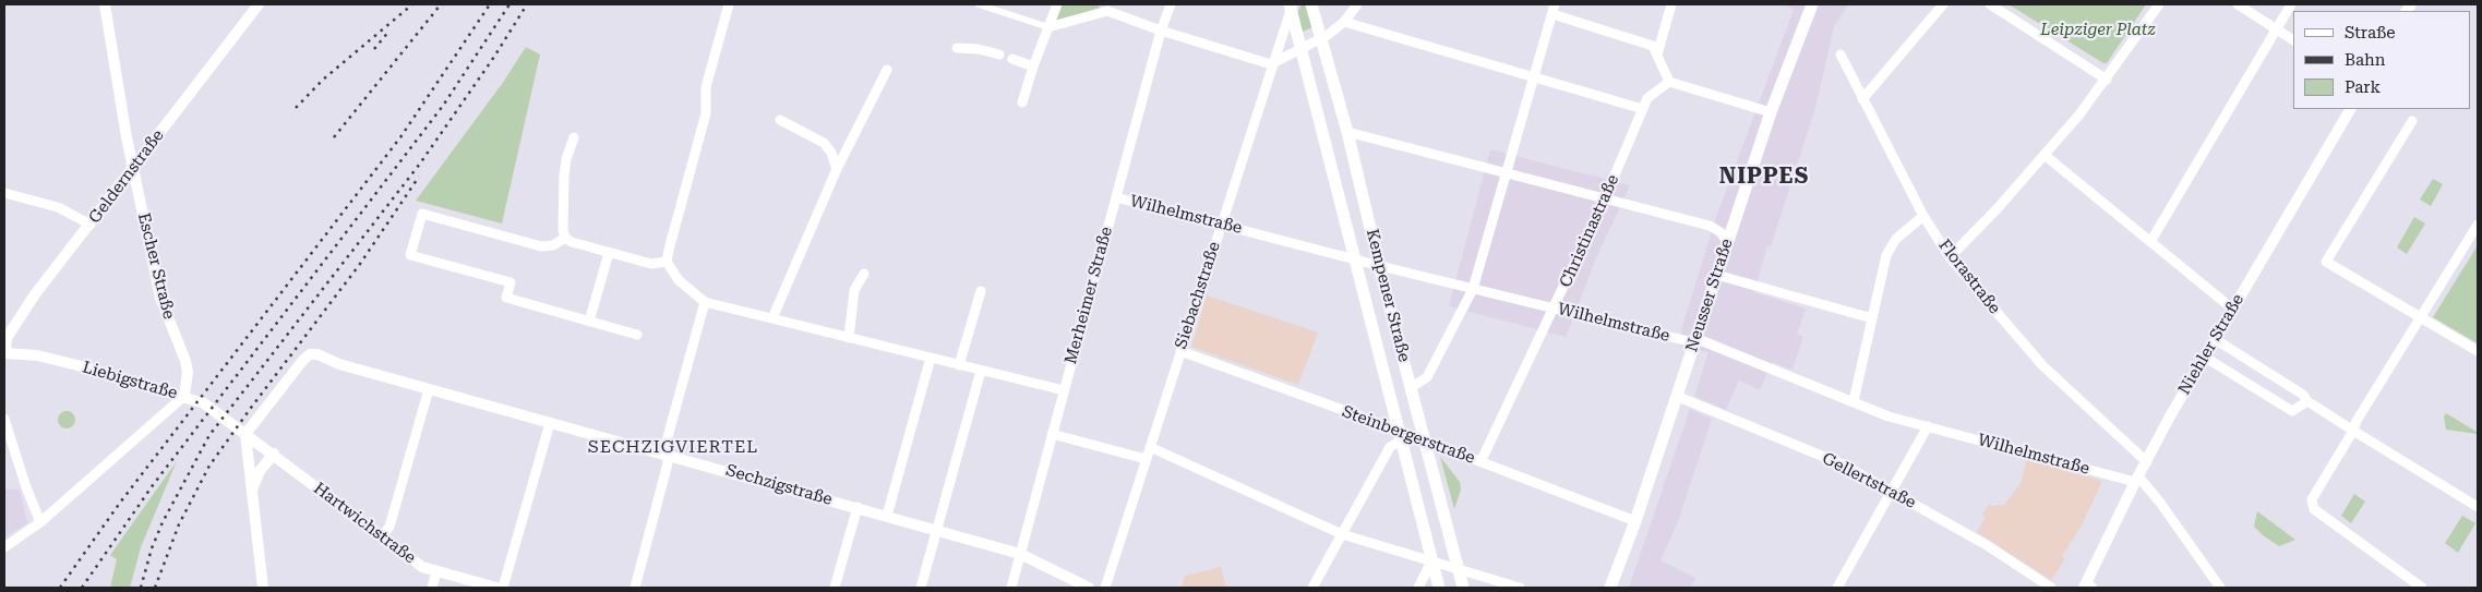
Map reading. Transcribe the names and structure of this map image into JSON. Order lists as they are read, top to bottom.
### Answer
{
  "streets": {
    "main road": ["Kempener Straße", "Neusser Straße"],
    "street": [
      "Geldernstraße",
      "Wilhelmstraße",
      "Christinastraße",
      "Escher Straße",
      "Florastraße",
      "Merheimer Straße",
      "Siebachstraße",
      "Niehler Straße",
      "Liebigstraße",
      "Steinbergerstraße",
      "Gellertstraße",
      "Sechzigstraße",
      "Hartwichstraße"
    ]
  },
  "crossings": [
    ["Geldernstraße", "Escher Straße"],
    ["Geldernstraße", "Liebigstraße"],
    ["Wilhelmstraße", "Christinastraße"],
    ["Wilhelmstraße", "Merheimer Straße"],
    ["Wilhelmstraße", "Siebachstraße"],
    ["Wilhelmstraße", "Kempener Straße"],
    ["Wilhelmstraße", "Neusser Straße"],
    ["Wilhelmstraße", "Niehler Straße"],
    ["Christinastraße", "Steinbergerstraße"],
    ["Escher Straße", "Liebigstraße"],
    ["Florastraße", "Niehler Straße"],
    ["Merheimer Straße", "Sechzigstraße"],
    ["Siebachstraße", "Kempener Straße"],
    ["Siebachstraße", "Steinbergerstraße"],
    ["Kempener Straße", "Steinbergerstraße"],
    ["Neusser Straße", "Steinbergerstraße"],
    ["Neusser Straße", "Gellertstraße"],
    ["Liebigstraße", "Sechzigstraße"],
    ["Liebigstraße", "Hartwichstraße"],
    ["Sechzigstraße", "Hartwichstraße"]
  ],
  "districts": ["NIPPES", "SECHZIGVIERTEL"],
  "parks": ["Leipziger Platz"],
  "legend": ["Straße", "Bahn", "Park"]
}
